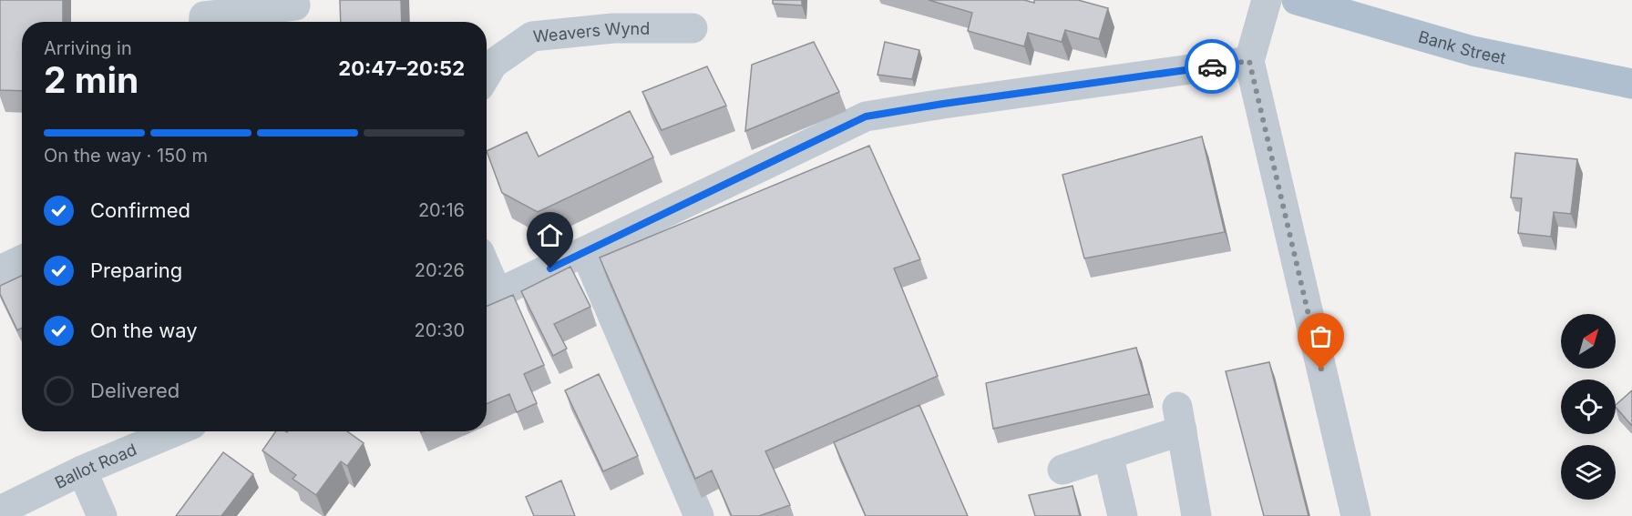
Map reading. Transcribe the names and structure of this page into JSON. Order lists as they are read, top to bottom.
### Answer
{
  "streets": {
    "main road": ["Bank Street"],
    "street": ["Weavers Wynd", "Ballot Road"]
  },
  "north": "top right",
  "page": {
    "heading": ["2 min", "Arriving in", "20:47–20:52"],
    "bar": "On the way · 150 m",
    "list": [
      ["Confirmed", "20:16"],
      ["Preparing", "20:26"],
      ["On the way", "20:30"],
      "Delivered"
    ]
  }
}
